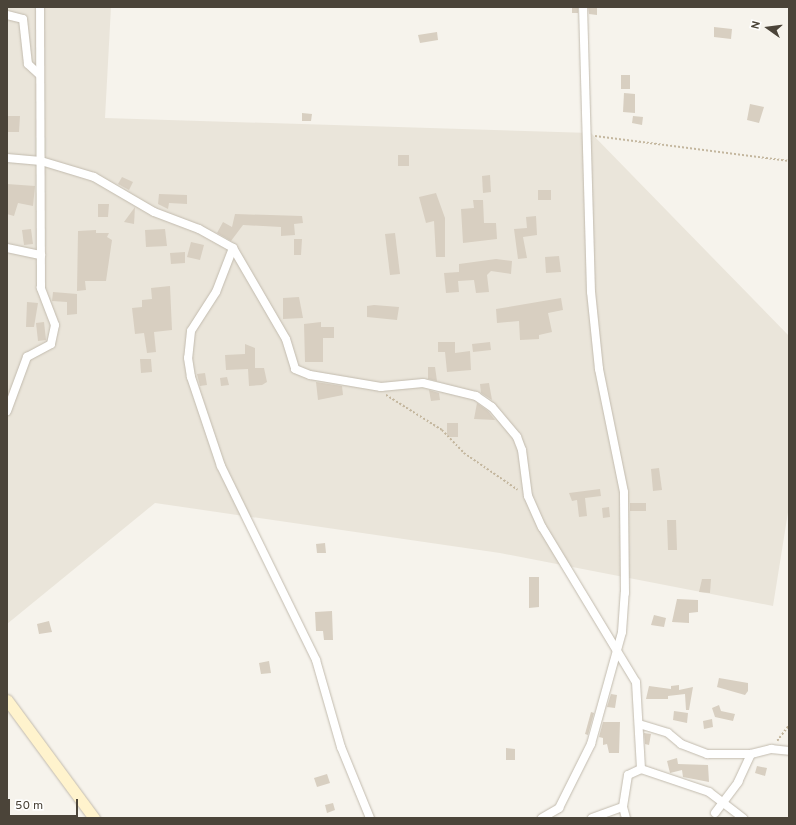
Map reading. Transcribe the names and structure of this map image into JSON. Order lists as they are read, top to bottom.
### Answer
{
  "scale_bar": "50 m",
  "north": "left"
}
